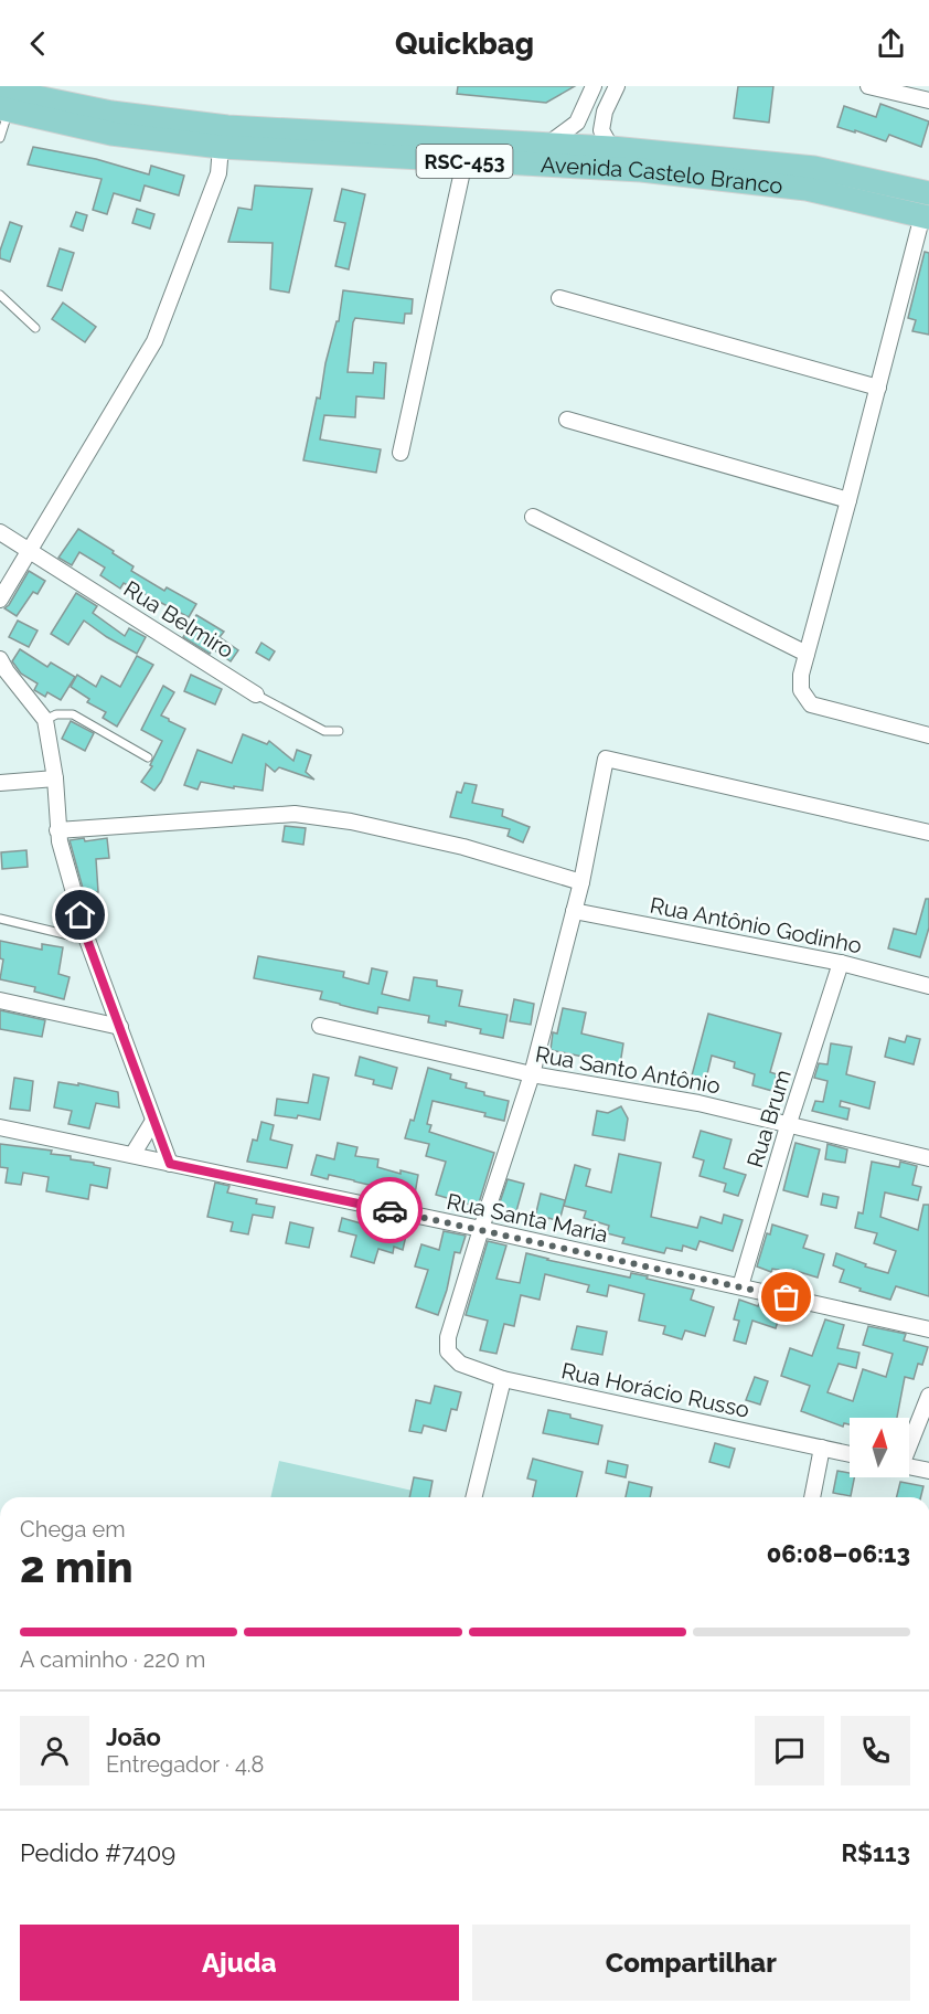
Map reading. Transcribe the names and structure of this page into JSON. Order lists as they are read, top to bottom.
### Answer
{
  "streets": {
    "main road": ["RSC-453", "Avenida Castelo Branco"],
    "street": [
      "Rua Belmiro",
      "Rua Antônio Godinho",
      "Rua Santo Antônio",
      "Rua Brum",
      "Rua Santa Maria",
      "Rua Horácio Russo"
    ]
  },
  "crossings": [
    ["Rua Antônio Godinho", "Rua Brum"],
    ["Rua Santo Antônio", "Rua Brum"],
    ["Rua Brum", "Rua Santa Maria"],
    ["Rua Santa Maria", "Rua Horácio Russo"]
  ],
  "north": "top",
  "page": {
    "header": "Quickbag",
    "heading": ["2 min", "Chega em", "06:08–06:13"],
    "panel": [
      "João",
      "Entregador · 4.8",
      "Pedido #7409",
      "R$113"
    ],
    "bar": "A caminho · 220 m",
    "buttons": ["Ajuda", "Compartilhar"]
  }
}
